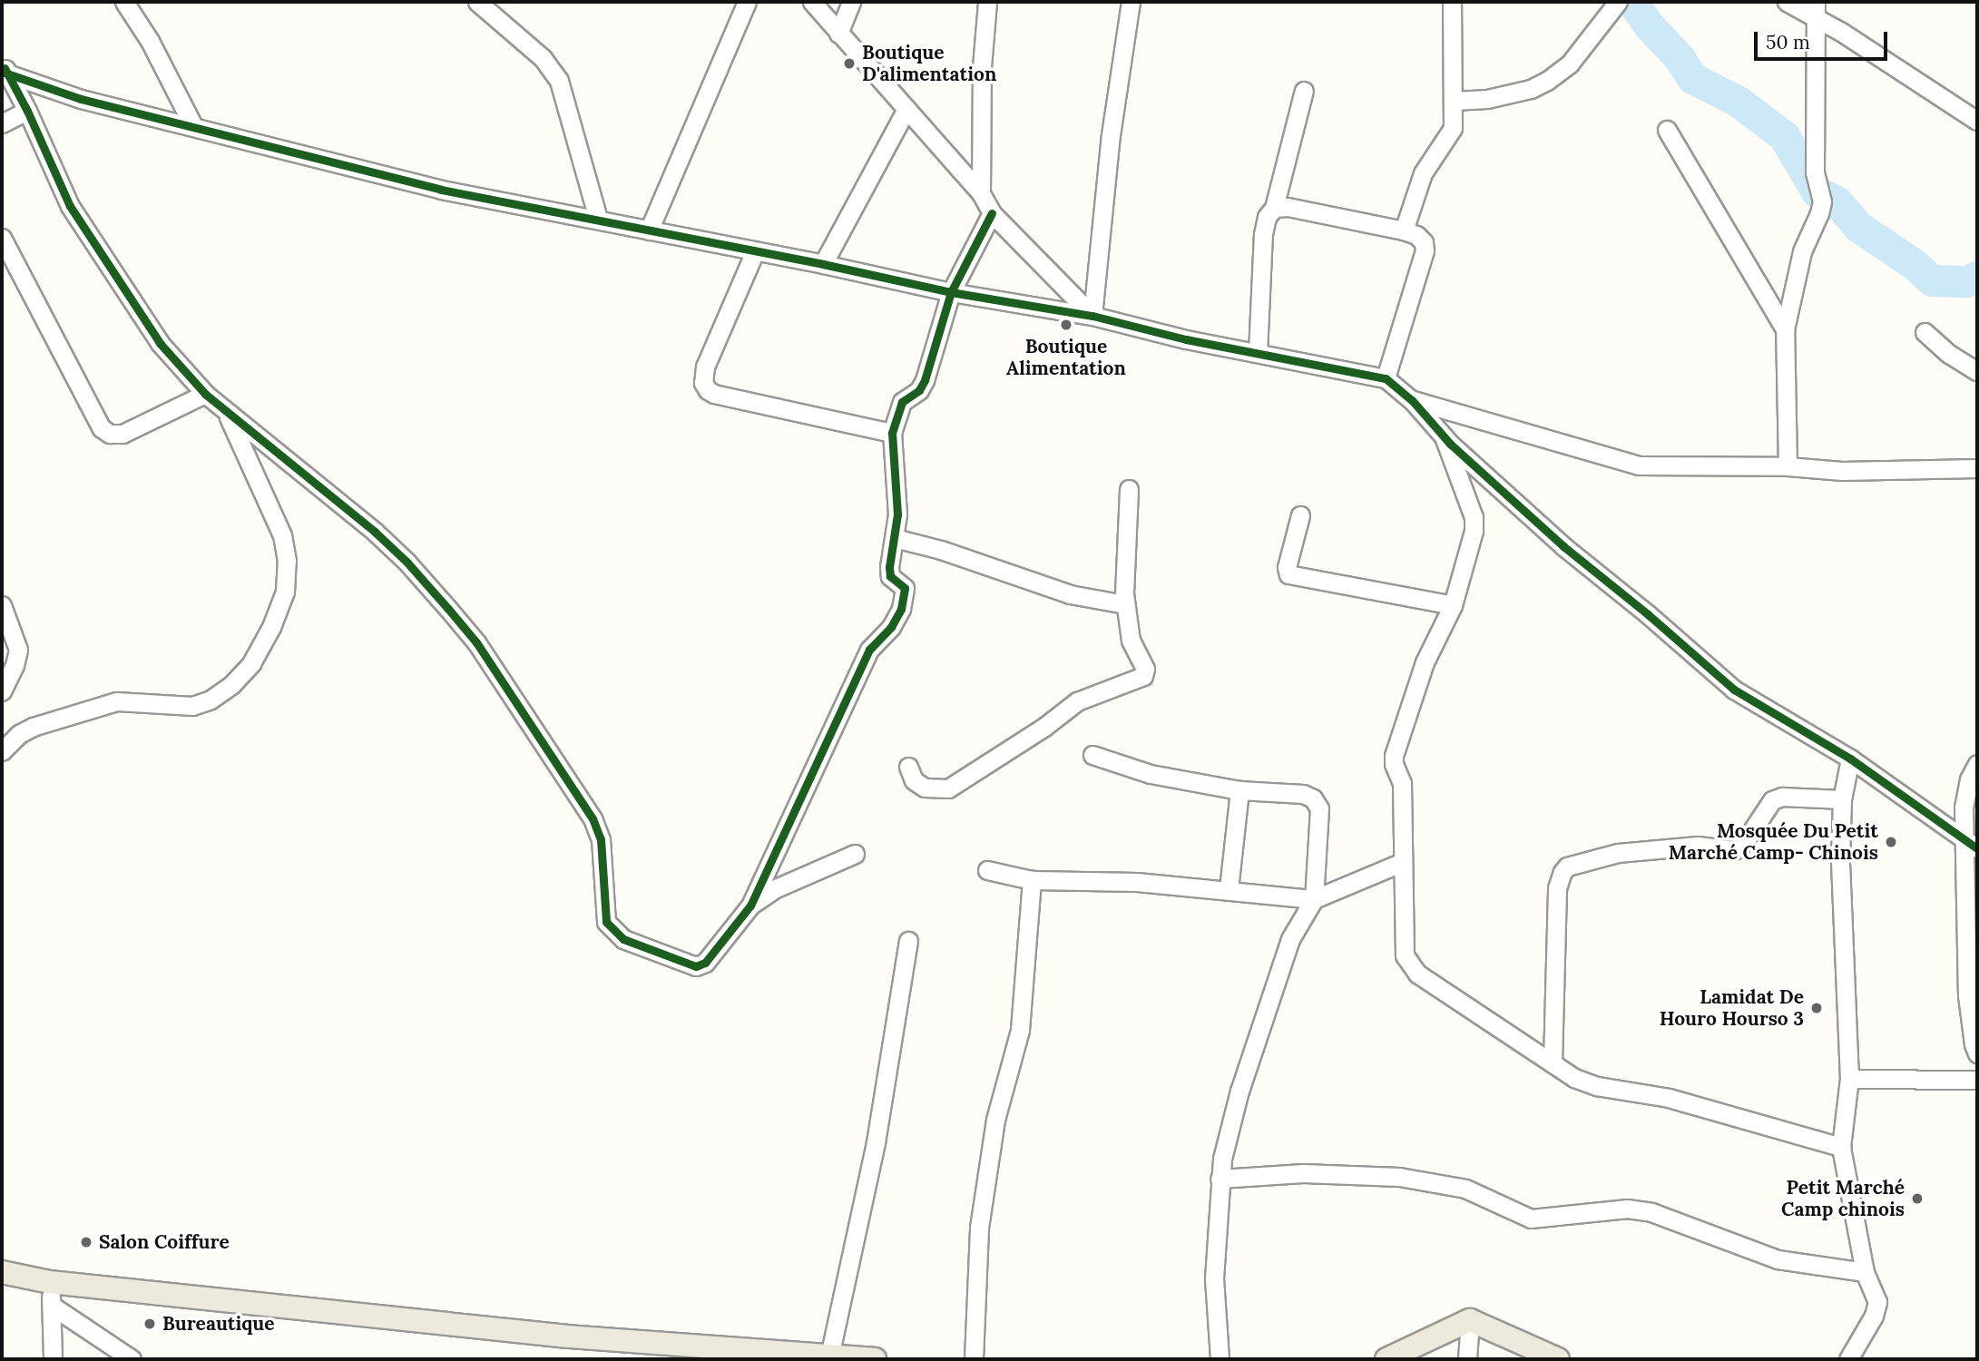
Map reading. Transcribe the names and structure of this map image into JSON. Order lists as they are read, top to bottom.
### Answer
{
  "places": [
    "Boutique D'alimentation",
    "Boutique Alimentation",
    "Mosquée Du Petit Marché Camp- Chinois",
    "Lamidat De Houro Hourso 3",
    "Petit Marché Camp chinois",
    "Salon Coiffure",
    "Bureautique"
  ],
  "scale_bar": "50 m"
}
